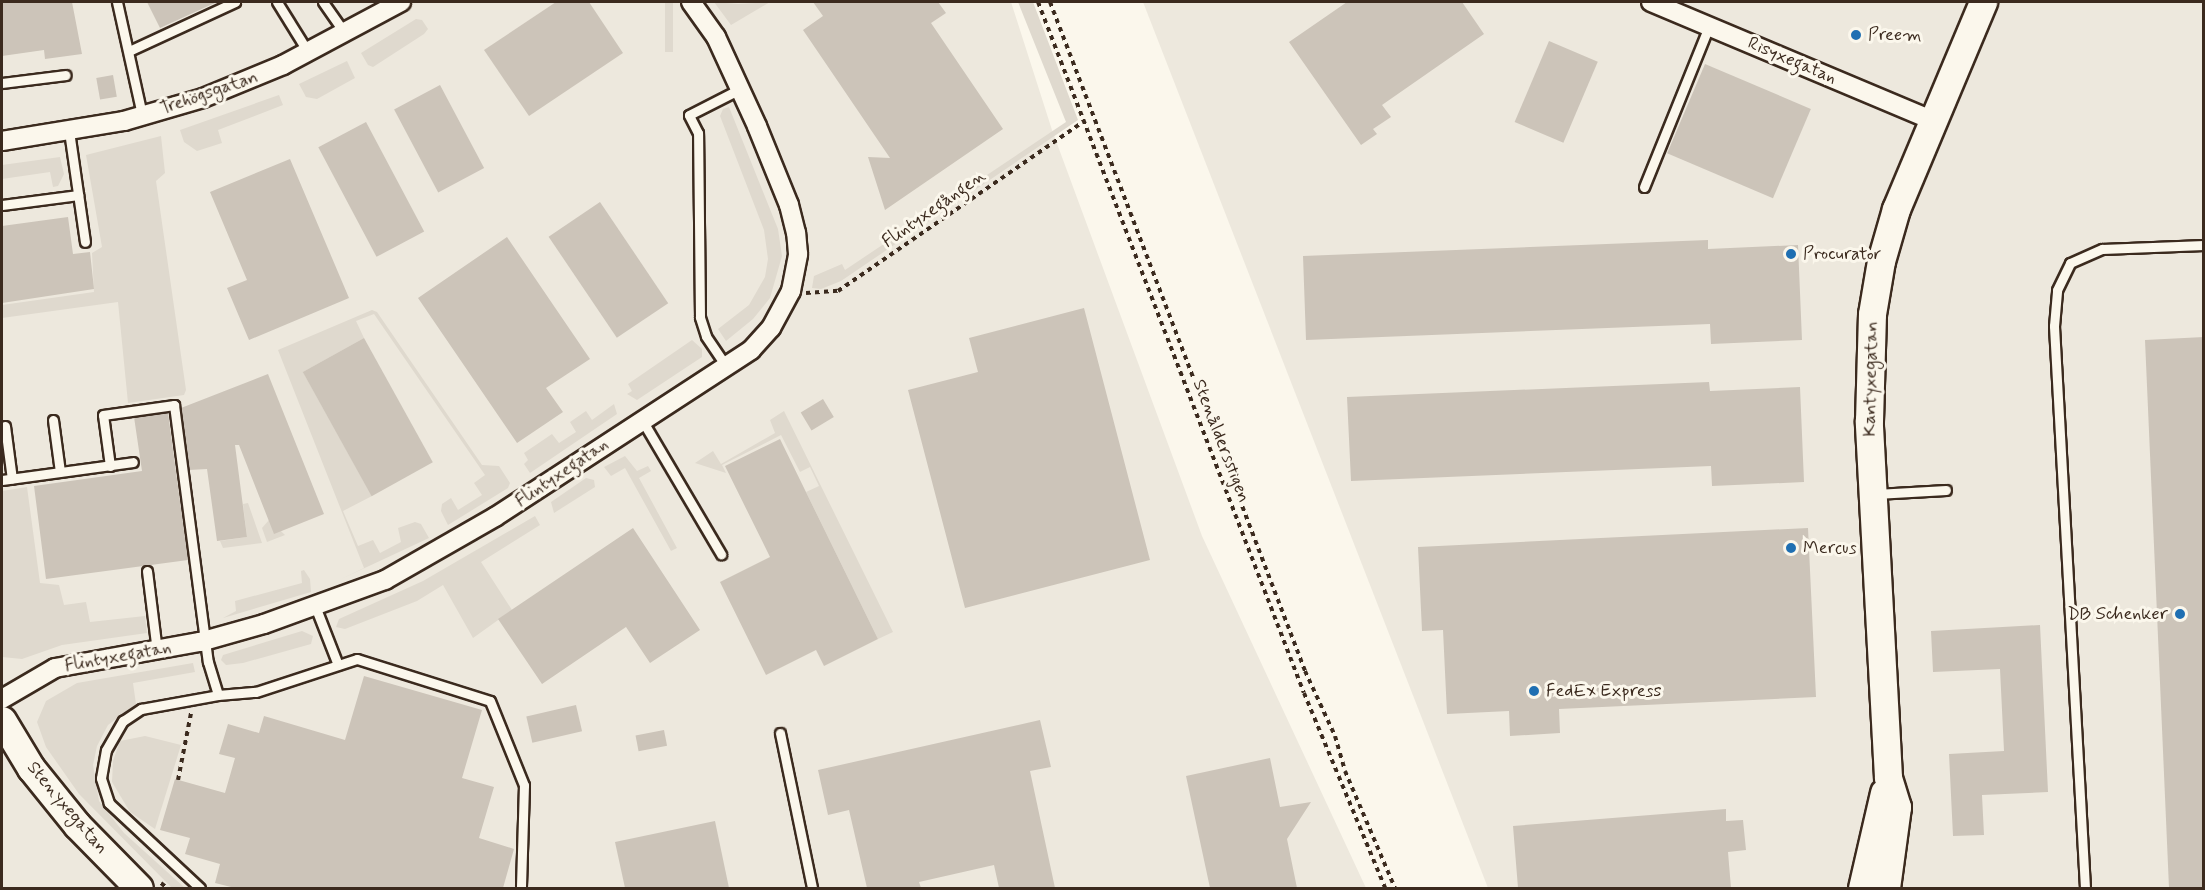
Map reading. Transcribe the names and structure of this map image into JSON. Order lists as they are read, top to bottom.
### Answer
{
  "streets": {
    "street": [
      "Risyxegatan",
      "Trehögsgatan",
      "Kantyxegatan",
      "Flintyxegatan",
      "Stenyxegatan"
    ],
    "path": ["Flintyxegången", "Stenåldersstigen"]
  },
  "crossings": [
    ["Risyxegatan", "Kantyxegatan"],
    ["Flintyxegången", "Stenåldersstigen"],
    ["Flintyxegången", "Flintyxegatan"]
  ],
  "places": [
    "Preem",
    "Procurator",
    "Mercus",
    "DB Schenker",
    "FedEx Express"
  ]
}
